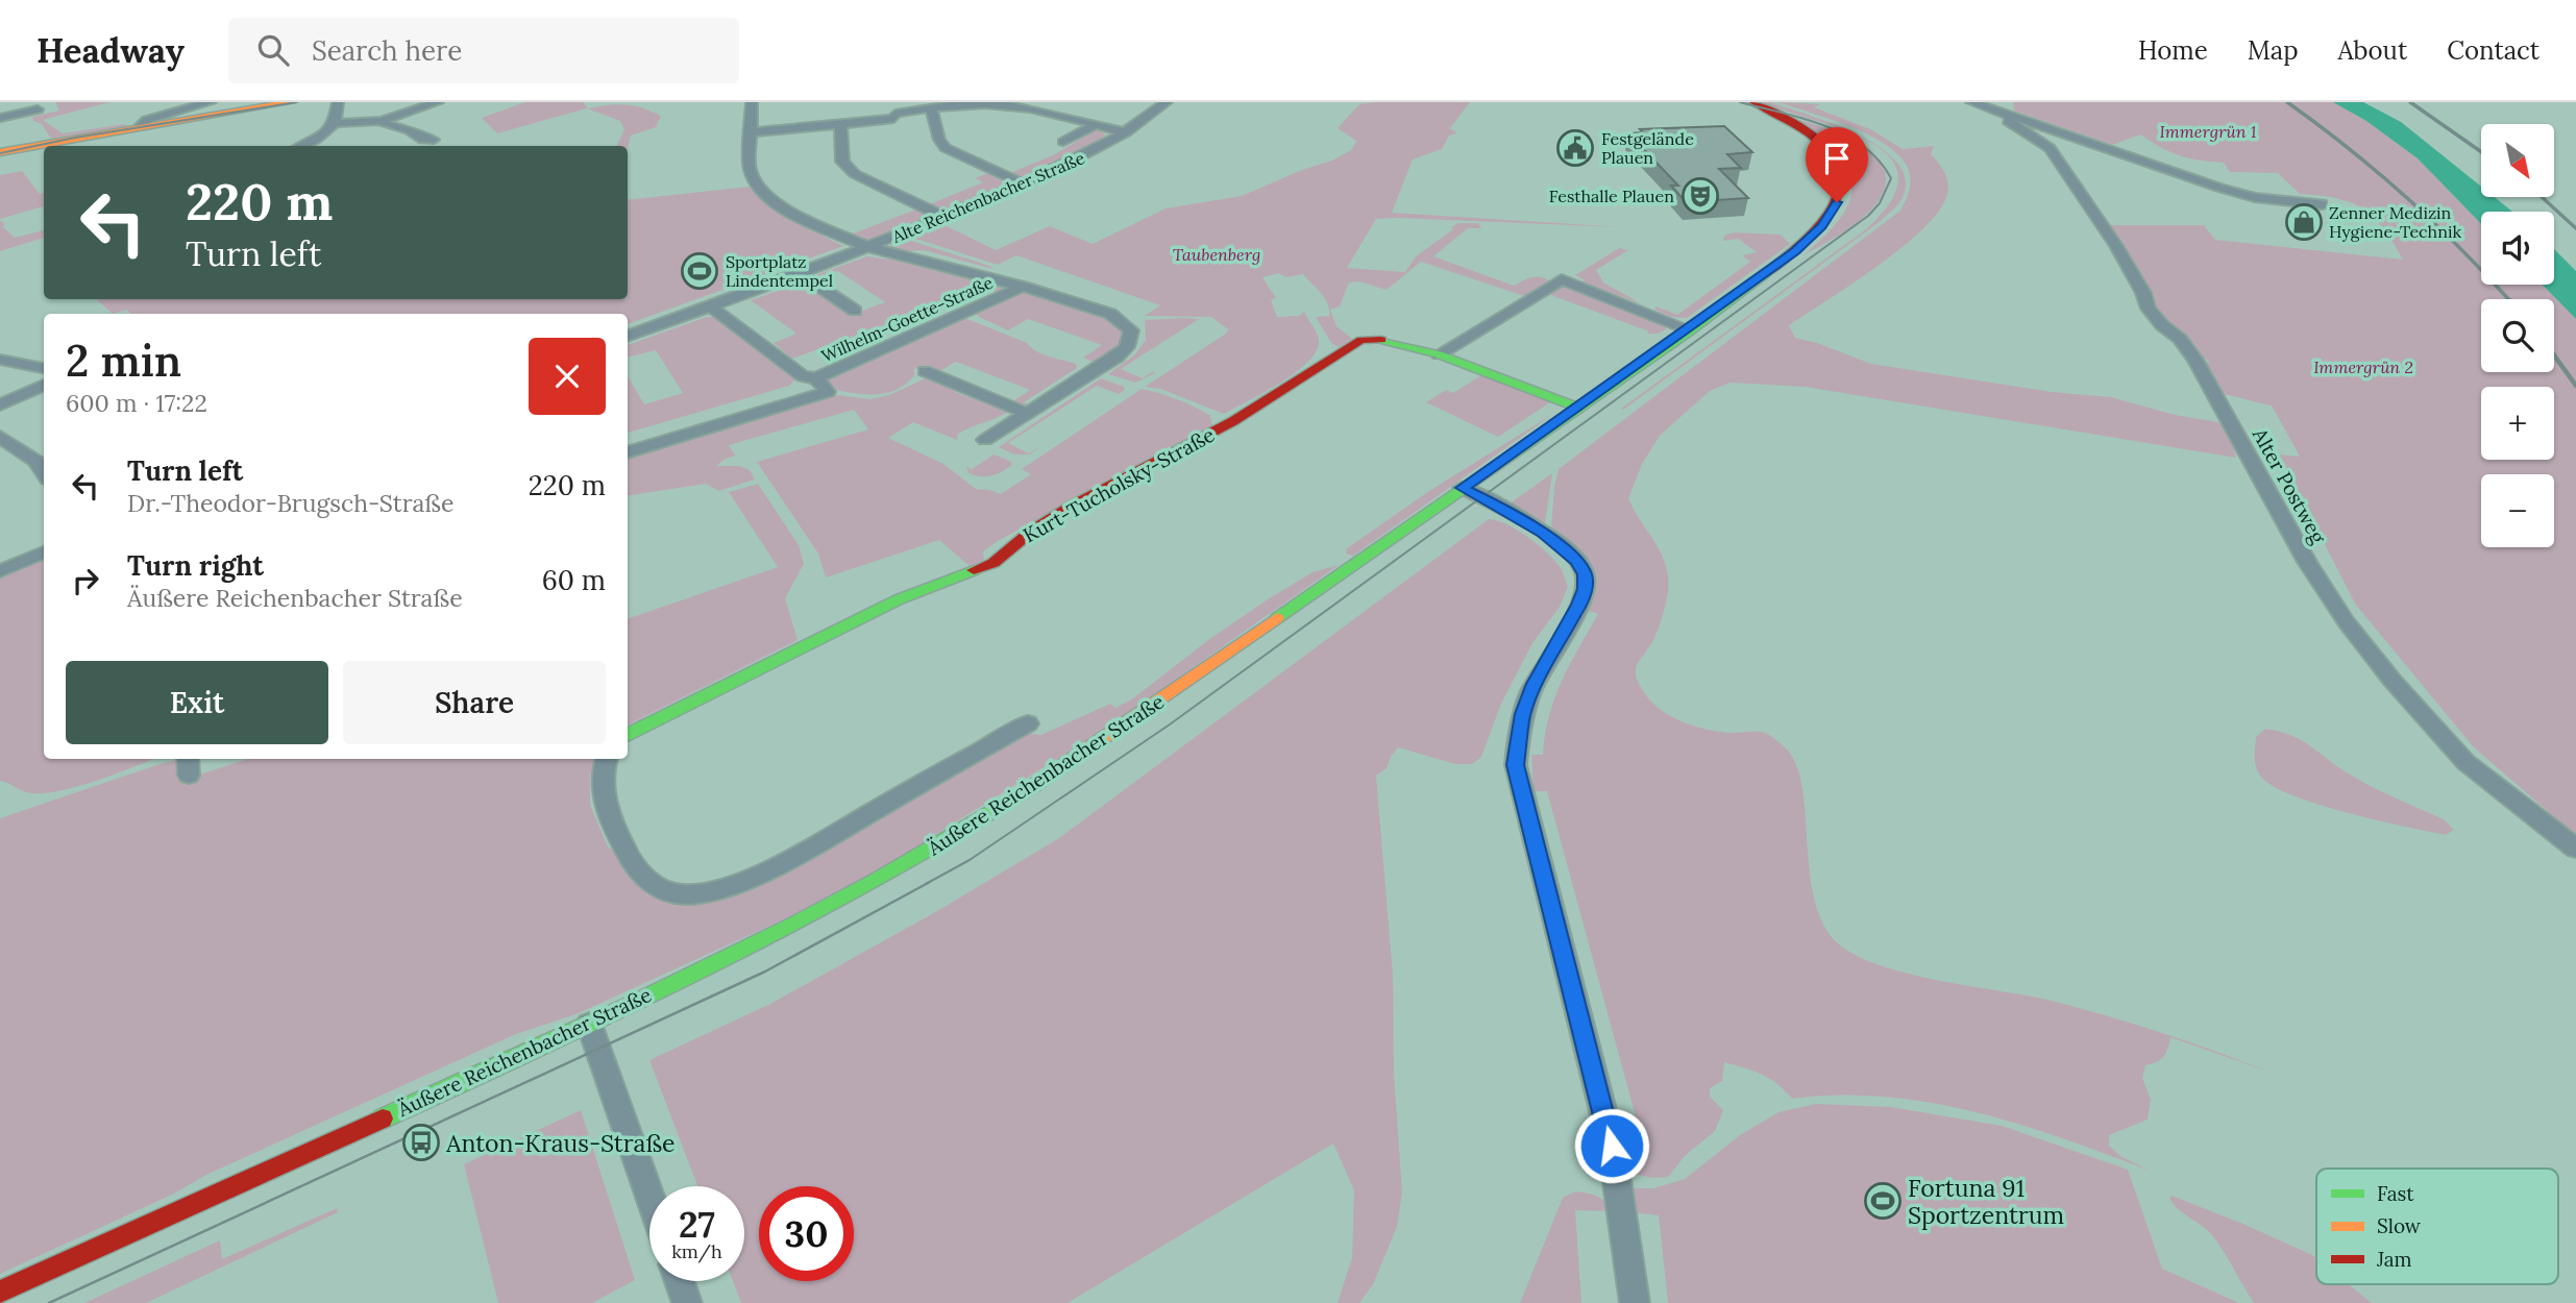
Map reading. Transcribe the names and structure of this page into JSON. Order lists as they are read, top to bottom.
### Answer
{
  "streets": {
    "street": [
      "Alte Reichenbacher Straße",
      "Wilhelm-Goette-Straße",
      "Kurt-Tucholsky-Straße",
      "Alter Postweg",
      "Äußere Reichenbacher Straße"
    ]
  },
  "parks": ["Immergrün 1", "Taubenberg", "Immergrün 2"],
  "places": {
    "public building": ["Festgelände Plauen"],
    "theatre": ["Festhalle Plauen"],
    "shop": ["Zenner Medizin Hygiene-Technik"],
    "sports": ["Sportplatz Lindentempel", "Fortuna 91 Sportzentrum"],
    "bus stop": ["Anton-Kraus-Straße"]
  },
  "legend": ["Fast", "Slow", "Jam"],
  "north": "bottom right",
  "page": {
    "header": "Headway",
    "search": "Search here",
    "nav": [
      "Home",
      "Map",
      "About",
      "Contact"
    ],
    "map_buttons": ["+", "−"],
    "turn": ["220 m", "Turn left"],
    "heading": ["2 min", "600 m · 17:22"],
    "list": [
      {
        "name": "Turn left",
        "note": "Dr.-Theodor-Brugsch-Straße",
        "value": "220 m"
      },
      {
        "name": "Turn right",
        "note": "Äußere Reichenbacher Straße",
        "value": "60 m"
      }
    ],
    "buttons": ["Exit", "Share"],
    "speed": "27 km/h",
    "limit": "30"
  }
}
